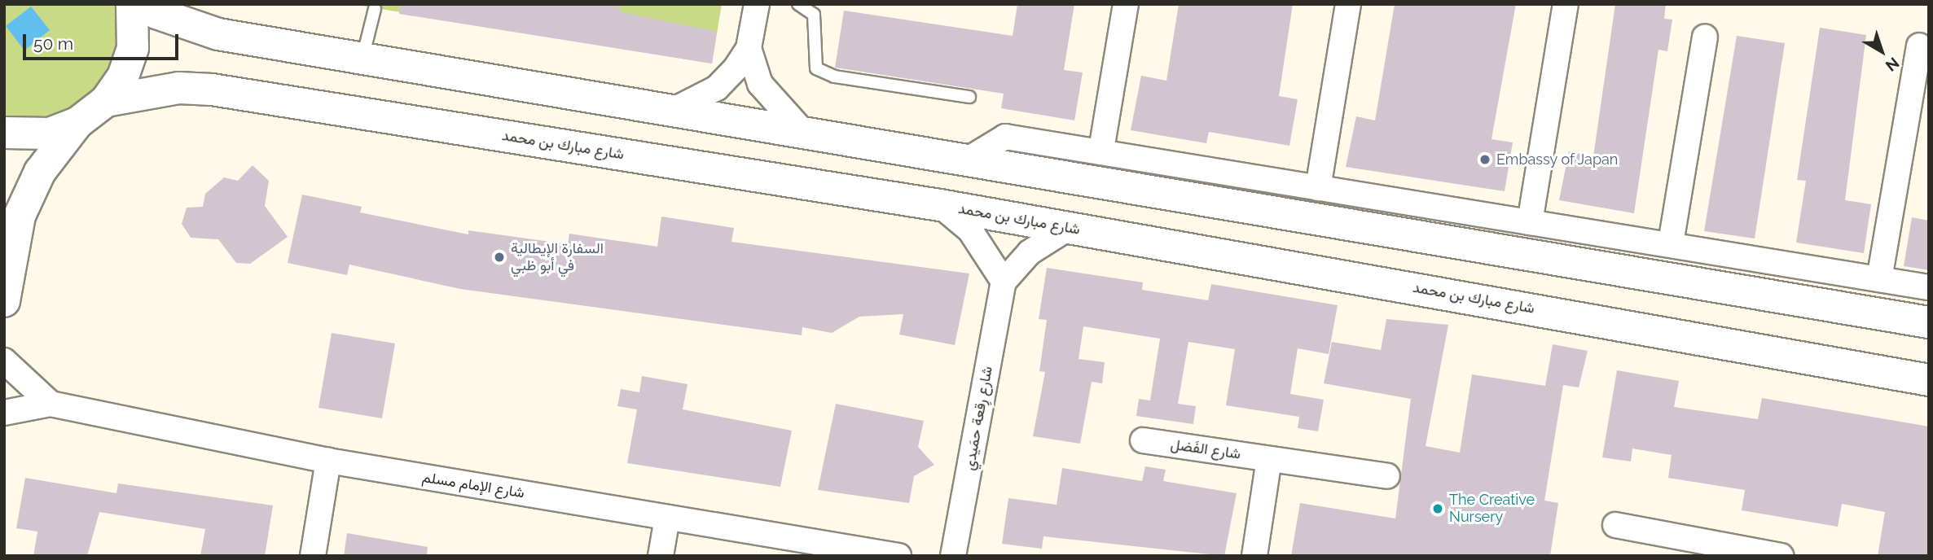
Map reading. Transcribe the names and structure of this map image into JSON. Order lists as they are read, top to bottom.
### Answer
{
  "streets": {
    "main road": ["شارع مبارك بن محمد"],
    "street": ["شارع رِقعة حمَيدي", "شارع الفَضل", "شارع الإمام مسلم"]
  },
  "places": ["Embassy of Japan", "السفارة الإيطالية في أبو ظبي", "The Creative Nursery"],
  "scale_bar": "50 m",
  "north": "bottom right"
}
